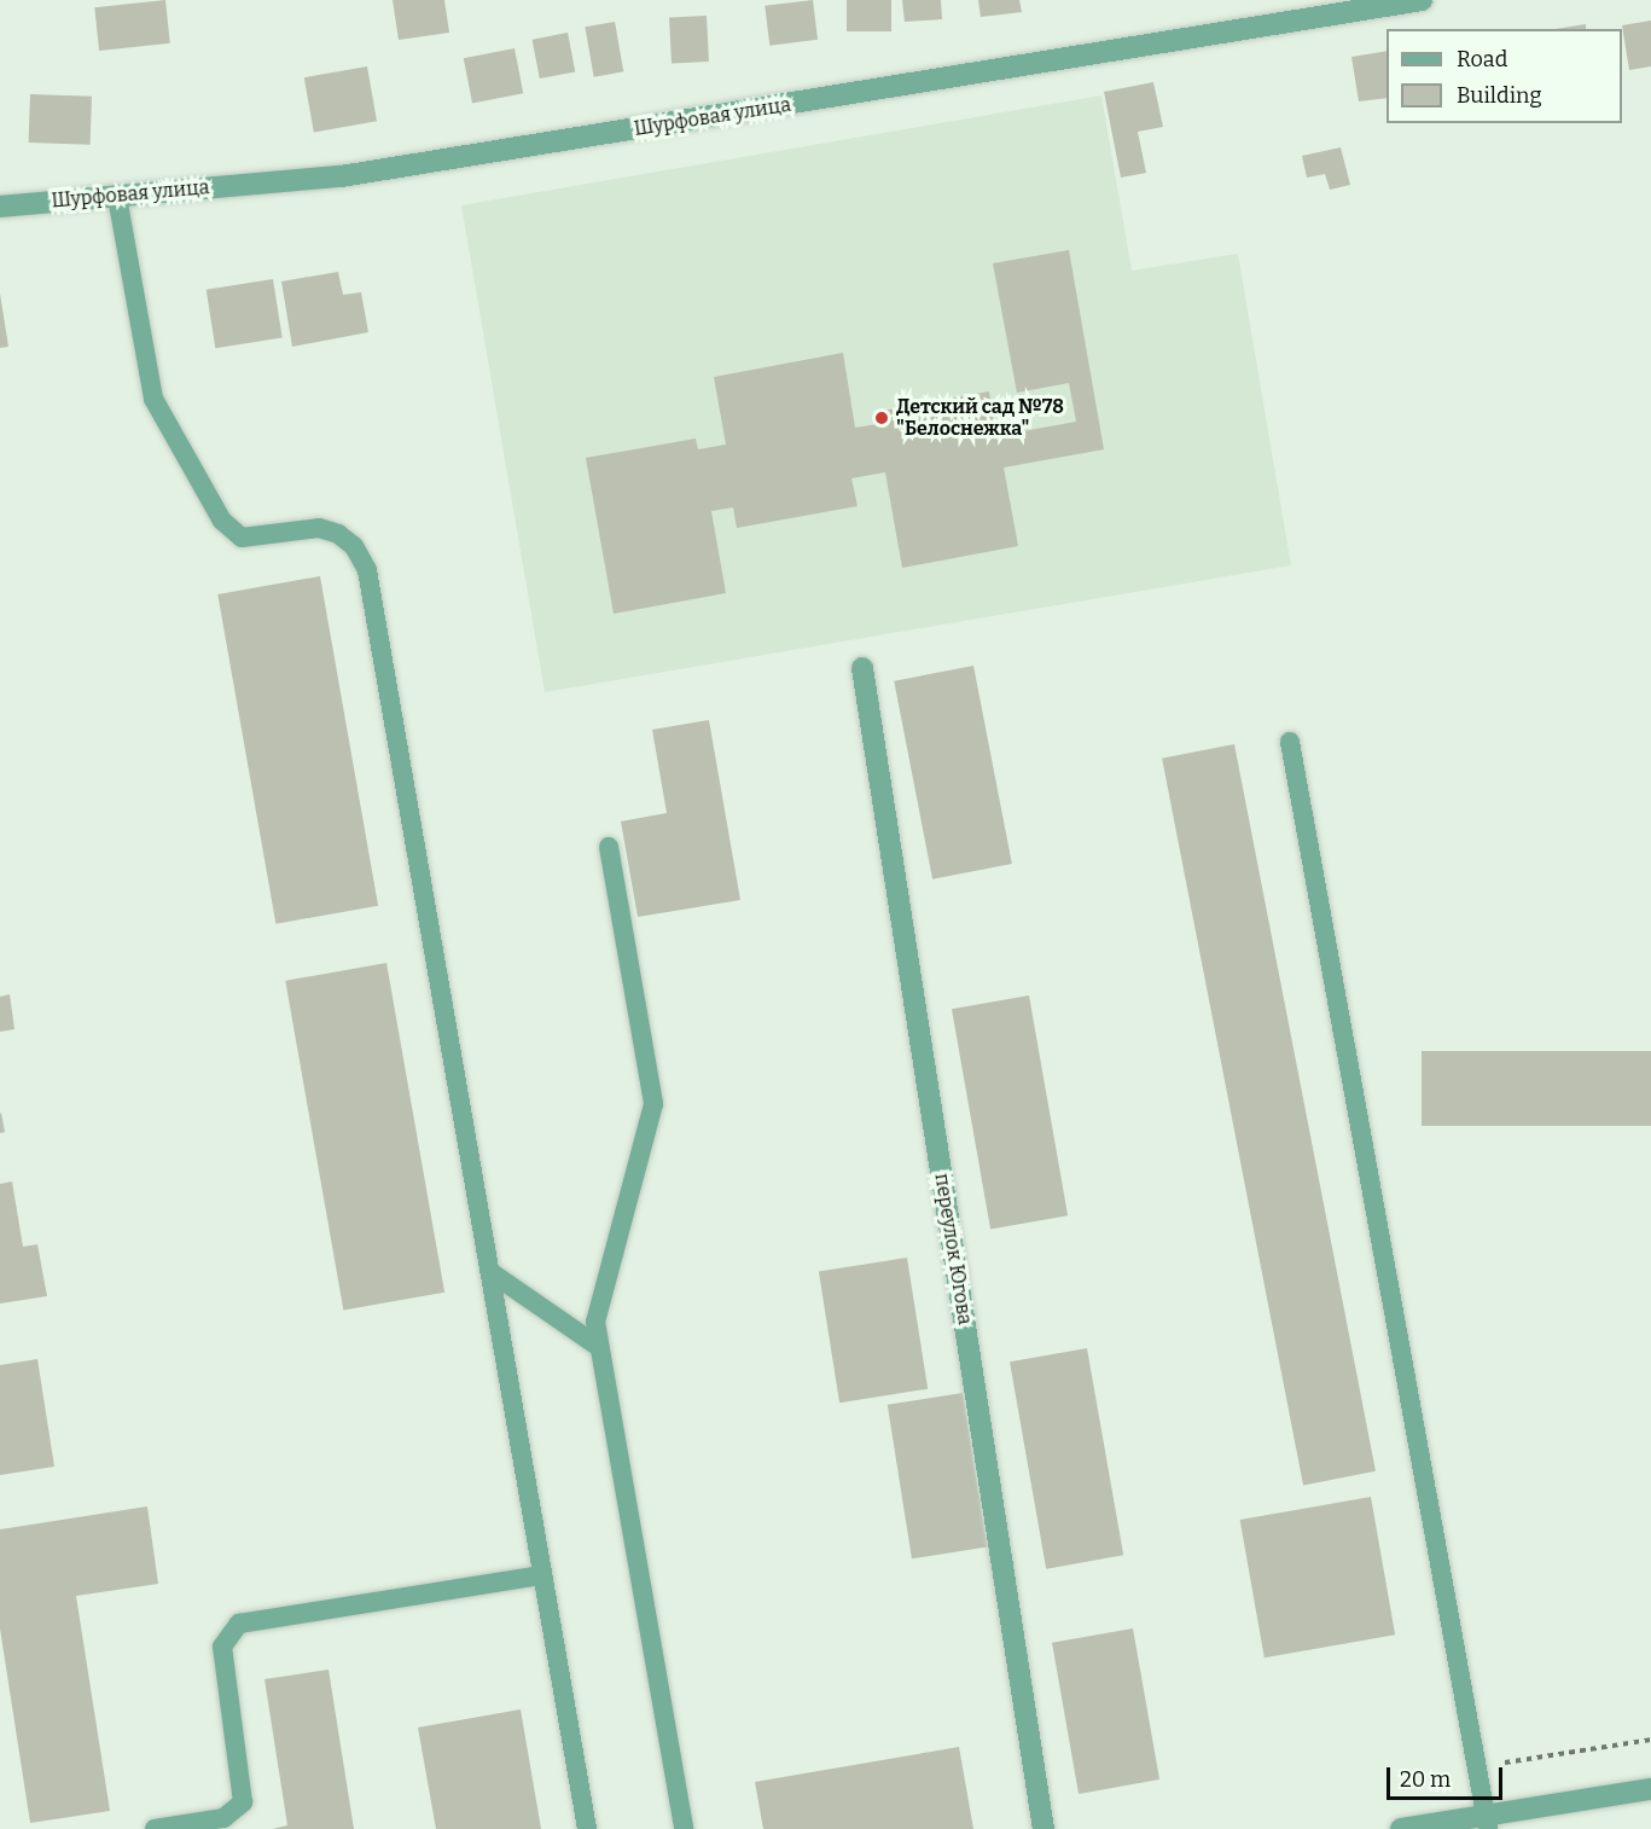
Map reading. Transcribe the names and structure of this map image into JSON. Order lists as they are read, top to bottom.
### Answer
{
  "streets": {
    "street": ["Шурфовая улица", "переулок Югова"]
  },
  "places": ["Детский сад №78 \"Белоснежка\""],
  "legend": ["Road", "Building"],
  "scale_bar": "20 m"
}
